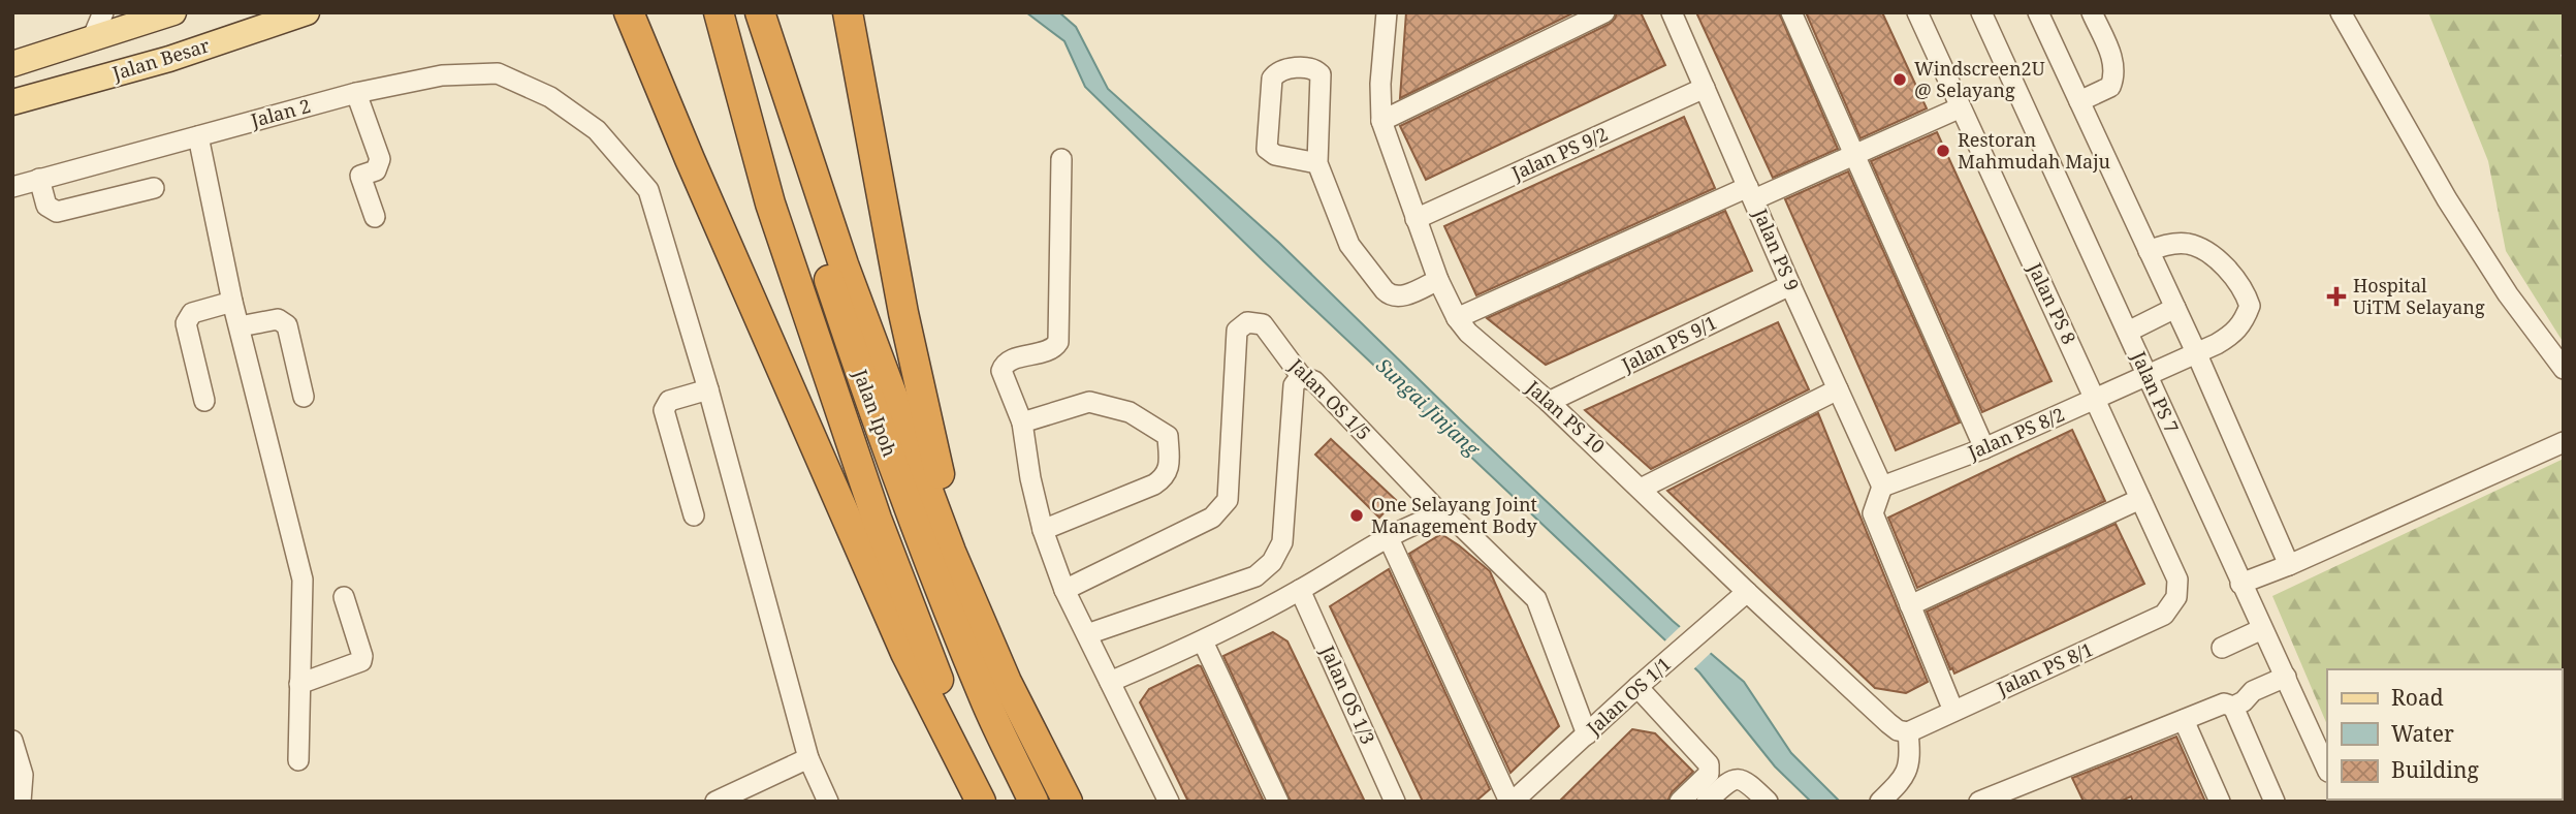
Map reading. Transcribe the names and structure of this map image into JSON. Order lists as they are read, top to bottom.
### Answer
{
  "streets": {
    "highway": ["Jalan Ipoh"],
    "main road": ["Jalan Besar"],
    "street": [
      "Jalan 2",
      "Jalan PS 9/2",
      "Jalan PS 9",
      "Jalan PS 8",
      "Jalan PS 9/1",
      "Jalan PS 7",
      "Jalan OS 1/5",
      "Jalan PS 10",
      "Jalan PS 8/2",
      "Jalan PS 8/1",
      "Jalan OS 1/3",
      "Jalan OS 1/1"
    ]
  },
  "crossings": [
    ["Jalan PS 9/2", "Jalan PS 9"],
    ["Jalan PS 9/2", "Jalan PS 10"],
    ["Jalan PS 9", "Jalan PS 9/1"],
    ["Jalan PS 9", "Jalan PS 8/2"],
    ["Jalan PS 8", "Jalan PS 8/2"],
    ["Jalan PS 8", "Jalan PS 8/1"],
    ["Jalan PS 9/1", "Jalan PS 10"],
    ["Jalan PS 7", "Jalan PS 8/2"],
    ["Jalan OS 1/5", "Jalan OS 1/1"],
    ["Jalan PS 10", "Jalan PS 8/1"],
    ["Jalan PS 10", "Jalan OS 1/1"]
  ],
  "water": ["Sungai Jinjang"],
  "places": {
    "other": ["Windscreen2U @ Selayang", "Restoran Mahmudah Maju", "One Selayang Joint Management Body"],
    "health": ["Hospital UiTM Selayang"]
  },
  "legend": ["Road", "Water", "Building"]
}
